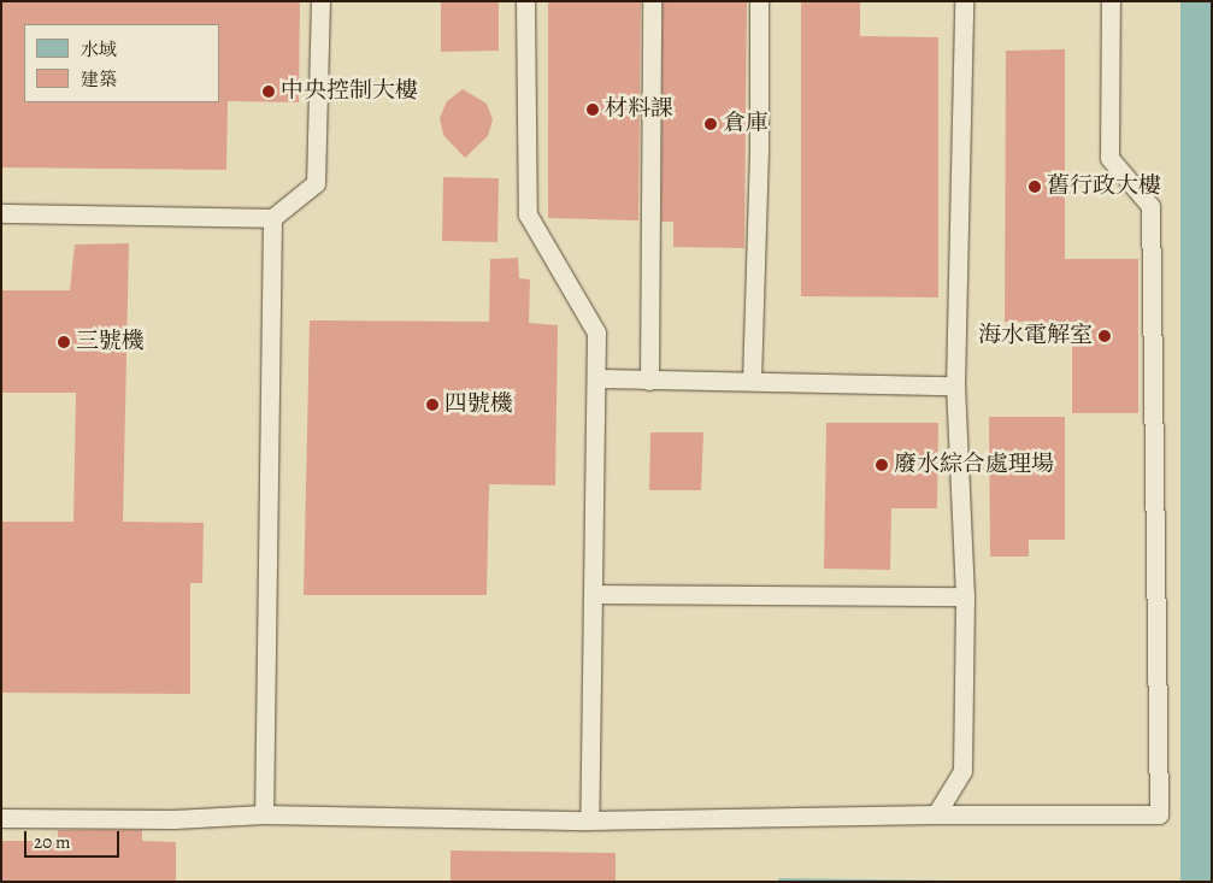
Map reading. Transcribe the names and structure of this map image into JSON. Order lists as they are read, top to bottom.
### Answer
{
  "places": [
    "中央控制大樓",
    "材料課",
    "倉庫",
    "舊行政大樓",
    "海水電解室",
    "三號機",
    "四號機",
    "廢水綜合處理場"
  ],
  "legend": ["水域", "建築"],
  "scale_bar": "20 m"
}
